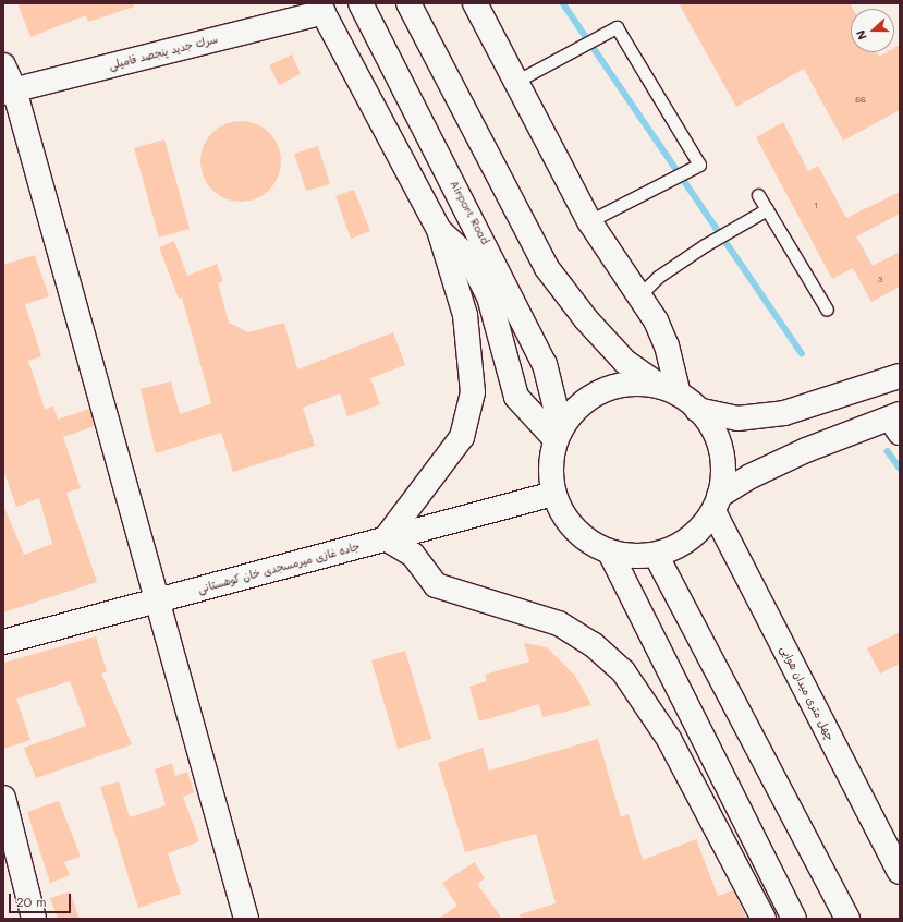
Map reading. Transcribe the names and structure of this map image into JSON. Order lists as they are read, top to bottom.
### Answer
{
  "streets": {
    "street": [
      "سرك جدید پنجصد فامیلی",
      "Airport Road",
      "جاده غازی میرمسجدی خان کوهستانی",
      "چهل متری میدان هوایی"
    ]
  },
  "house_numbers": ["66", "1", "3"],
  "scale_bar": "20 m",
  "north": "left"
}
